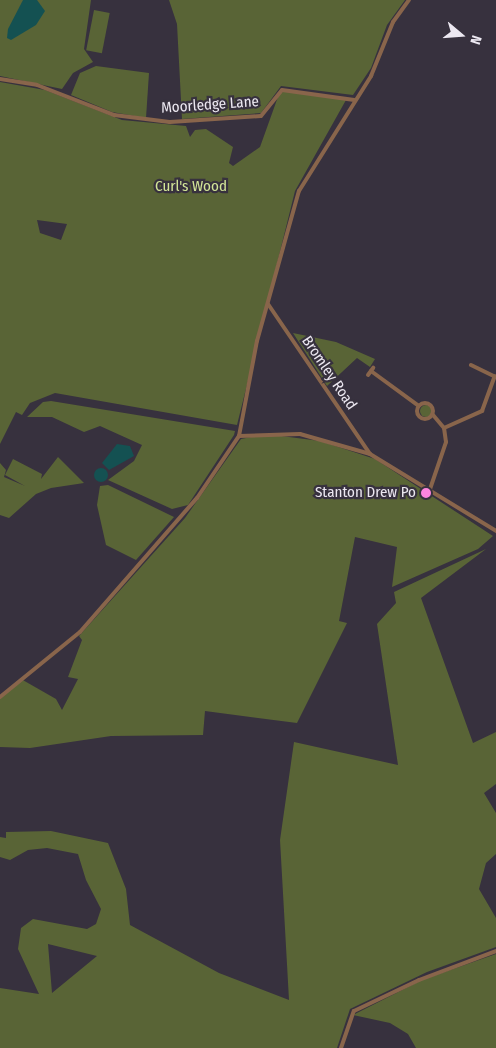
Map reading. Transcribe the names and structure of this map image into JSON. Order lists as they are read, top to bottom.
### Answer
{
  "streets": {
    "street": ["Moorledge Lane", "Bromley Road"]
  },
  "parks": ["Curl's Wood"],
  "places": ["Stanton Drew Po"],
  "north": "right"
}
